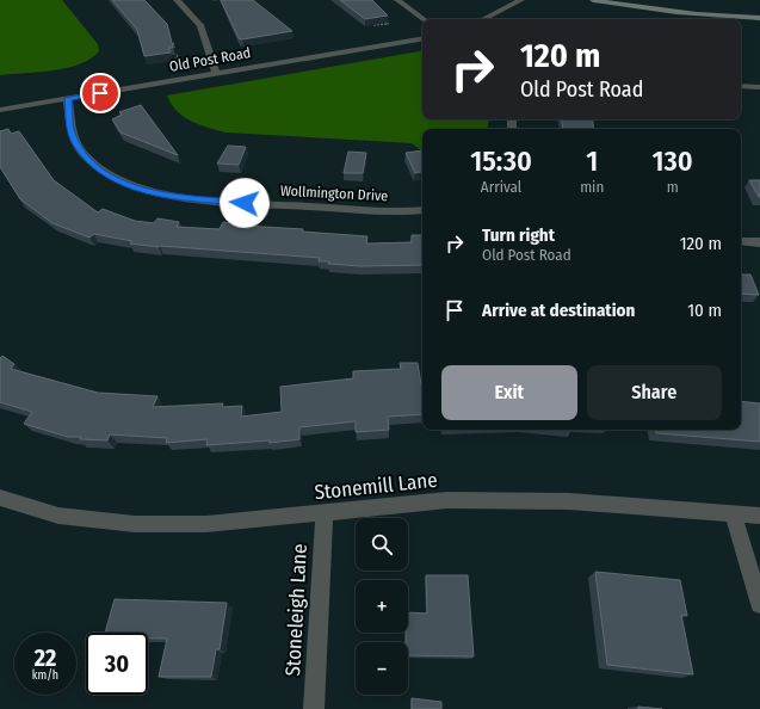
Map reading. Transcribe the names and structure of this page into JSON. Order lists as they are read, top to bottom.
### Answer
{
  "streets": {
    "street": [
      "Old Post Road",
      "Wollmington Drive",
      "Stonemill Lane",
      "Stoneleigh Lane"
    ]
  },
  "crossings": [
    ["Old Post Road", "Wollmington Drive"],
    ["Stonemill Lane", "Stoneleigh Lane"]
  ],
  "page": {
    "turn": ["120 m", "Old Post Road"],
    "eta": [
      "15:30",
      "Arrival",
      "1",
      "min",
      "130",
      "m"
    ],
    "list": [
      {
        "name": "Turn right",
        "note": "Old Post Road",
        "value": "120 m"
      },
      {
        "name": "Arrive at destination",
        "value": "10 m"
      }
    ],
    "buttons": ["Exit", "Share"],
    "map_buttons": ["+", "−"],
    "speed": "22 km/h",
    "limit": "30"
  }
}
